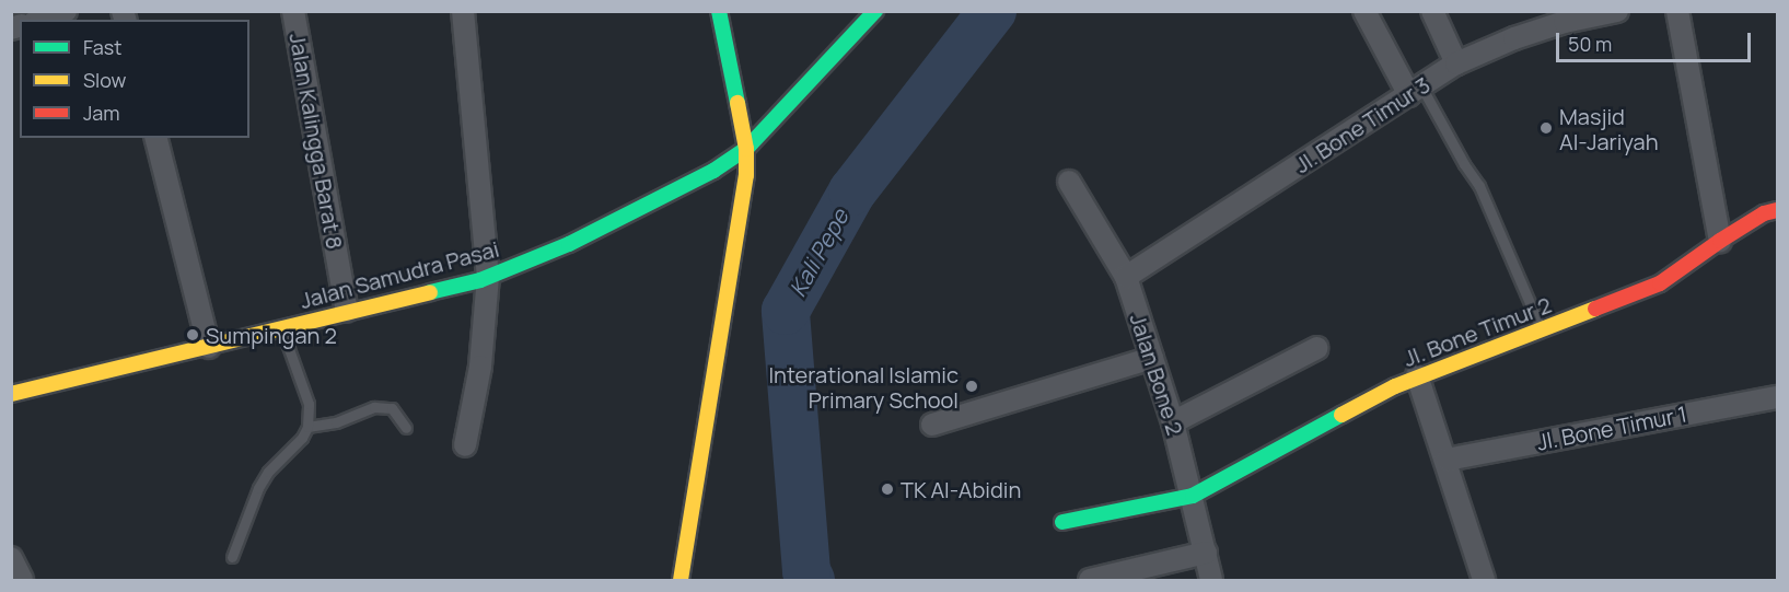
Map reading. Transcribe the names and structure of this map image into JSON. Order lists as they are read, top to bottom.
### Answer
{
  "streets": {
    "street": [
      "Jl. Bone Timur 3",
      "Jalan Kalingga Barat 8",
      "Jalan Samudra Pasai",
      "Jl. Bone Timur 2",
      "Jalan Bone 2",
      "Jl. Bone Timur 1"
    ]
  },
  "crossings": [
    ["Jl. Bone Timur 3", "Jalan Bone 2"],
    ["Jalan Kalingga Barat 8", "Jalan Samudra Pasai"],
    ["Jl. Bone Timur 2", "Jalan Bone 2"]
  ],
  "water": ["Kali Pepe"],
  "places": [
    "Masjid Al-Jariyah",
    "Sumpingan 2",
    "Interational Islamic Primary School",
    "TK Al-Abidin"
  ],
  "legend": ["Fast", "Slow", "Jam"],
  "scale_bar": "50 m"
}
